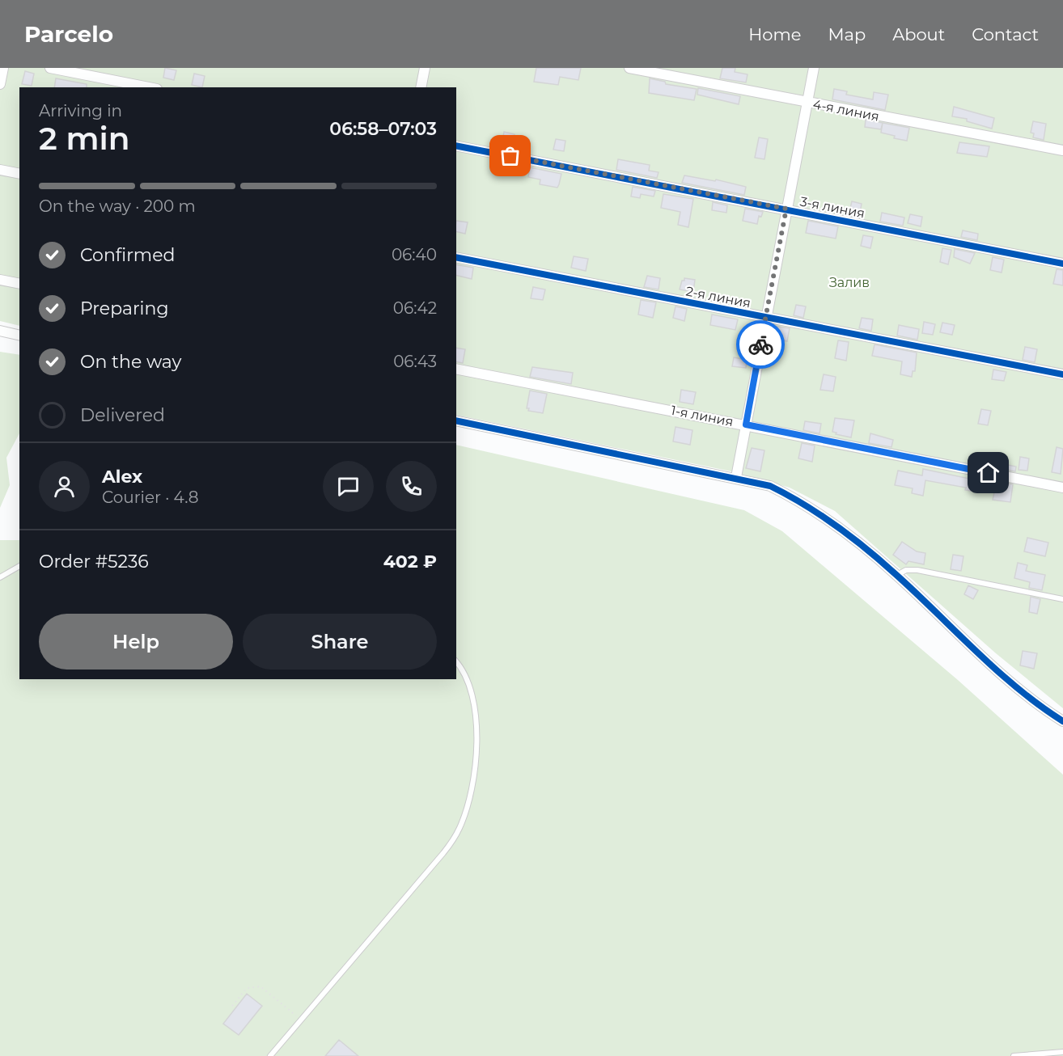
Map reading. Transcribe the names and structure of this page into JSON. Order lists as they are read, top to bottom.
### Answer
{
  "streets": {
    "street": [
      "4-я линия",
      "3-я линия",
      "2-я линия",
      "1-я линия"
    ]
  },
  "parks": ["Залив"],
  "page": {
    "header": "Parcelo",
    "nav": [
      "Home",
      "Map",
      "About",
      "Contact"
    ],
    "heading": ["2 min", "Arriving in", "06:58–07:03"],
    "panel": [
      "Alex",
      "Courier · 4.8",
      "Order #5236",
      "402 ₽"
    ],
    "bar": "On the way · 200 m",
    "list": [
      ["Confirmed", "06:40"],
      ["Preparing", "06:42"],
      ["On the way", "06:43"],
      "Delivered"
    ],
    "buttons": ["Help", "Share"]
  }
}
